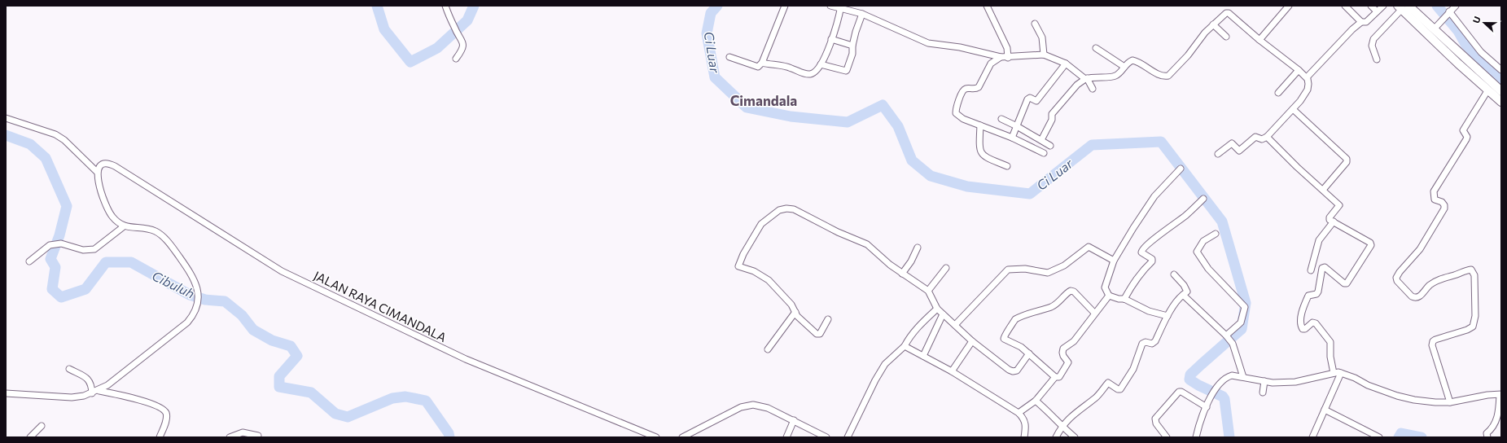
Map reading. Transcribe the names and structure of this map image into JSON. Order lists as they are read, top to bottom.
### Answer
{
  "streets": {
    "street": ["JALAN RAYA CIMANDALA"]
  },
  "districts": ["Cimandala"],
  "water": ["Ci Luar", "Cibuluh"],
  "north": "left"
}
